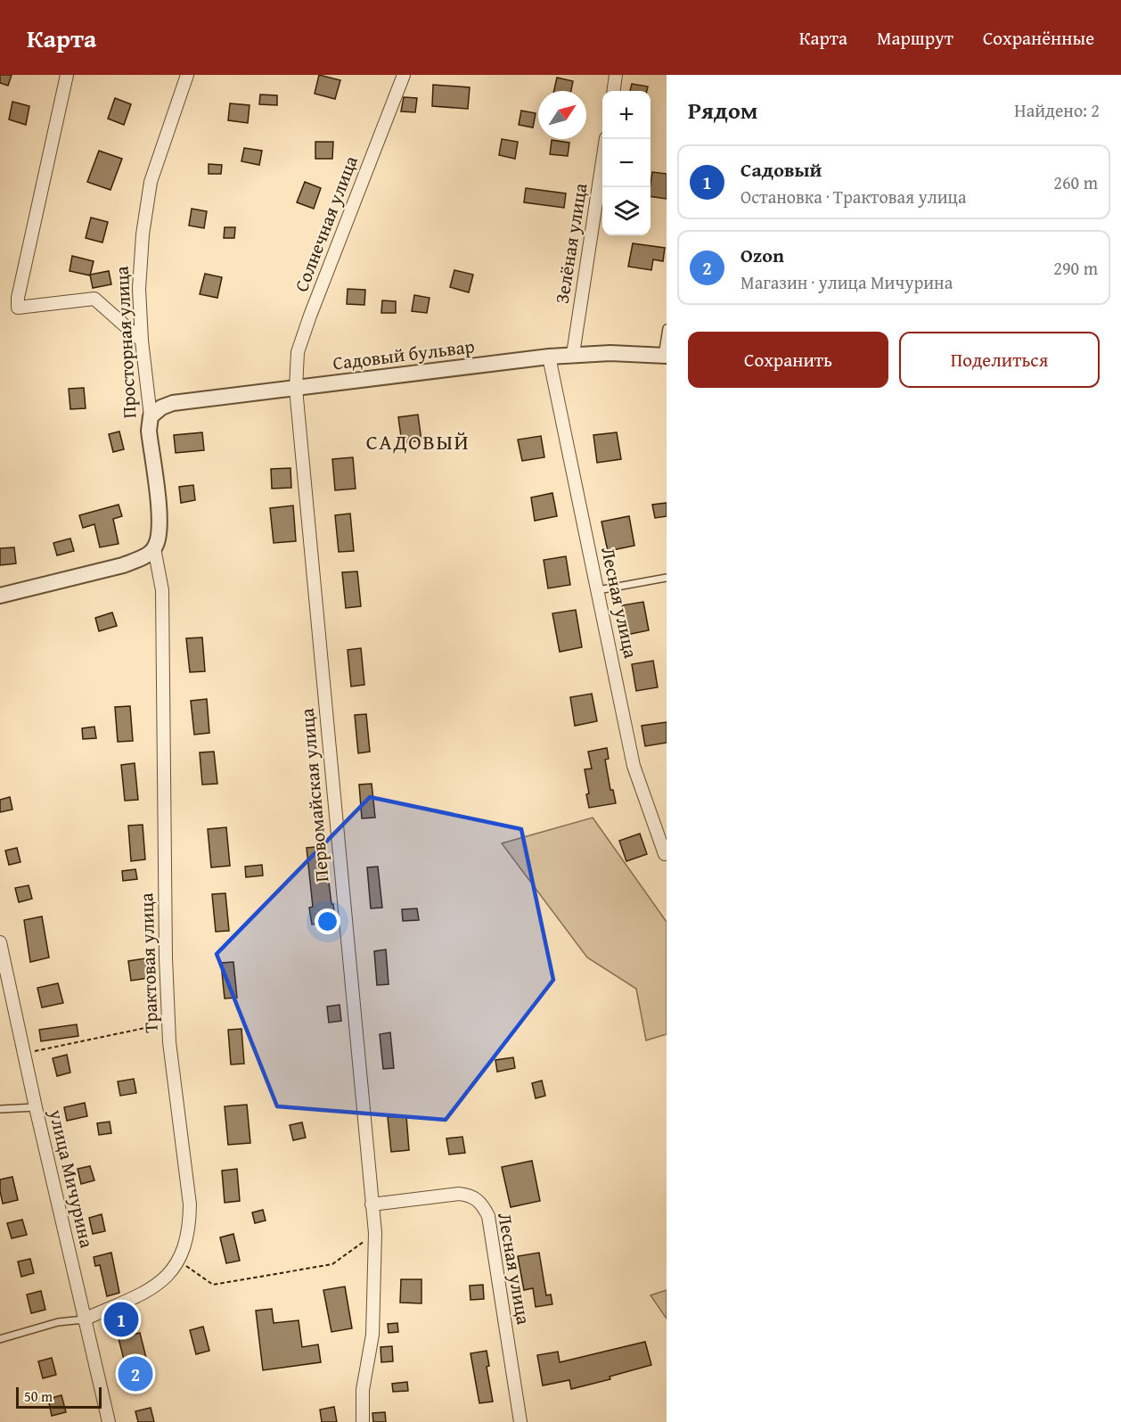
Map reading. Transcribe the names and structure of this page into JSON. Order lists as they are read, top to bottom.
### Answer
{
  "streets": {
    "street": [
      "Солнечная улица",
      "Зелёная улица",
      "Просторная улица",
      "Садовый бульвар",
      "Лесная улица",
      "Первомайская улица",
      "Трактовая улица",
      "улица Мичурина"
    ]
  },
  "crossings": [
    ["Солнечная улица", "Садовый бульвар"],
    ["Солнечная улица", "Первомайская улица"],
    ["Зелёная улица", "Садовый бульвар"],
    ["Просторная улица", "Садовый бульвар"],
    ["Просторная улица", "Трактовая улица"],
    ["Садовый бульвар", "Лесная улица"],
    ["Садовый бульвар", "Первомайская улица"],
    ["Лесная улица", "Первомайская улица"],
    ["Трактовая улица", "улица Мичурина"]
  ],
  "districts": ["САДОВЫЙ"],
  "scale_bar": "50 m",
  "north": "top right",
  "page": {
    "header": "Карта",
    "nav": ["Карта", "Маршрут", "Сохранённые"],
    "heading": ["Рядом", "Найдено: 2"],
    "map_buttons": ["+", "−"],
    "list": [
      {
        "mark": "1",
        "name": "Садовый",
        "note": "Остановка · Трактовая улица",
        "value": "260 m"
      },
      {
        "mark": "2",
        "name": "Ozon",
        "note": "Магазин · улица Мичурина",
        "value": "290 m"
      }
    ],
    "buttons": ["Сохранить", "Поделиться"],
    "pins": ["1", "2"],
    "scale": "50 m"
  }
}
